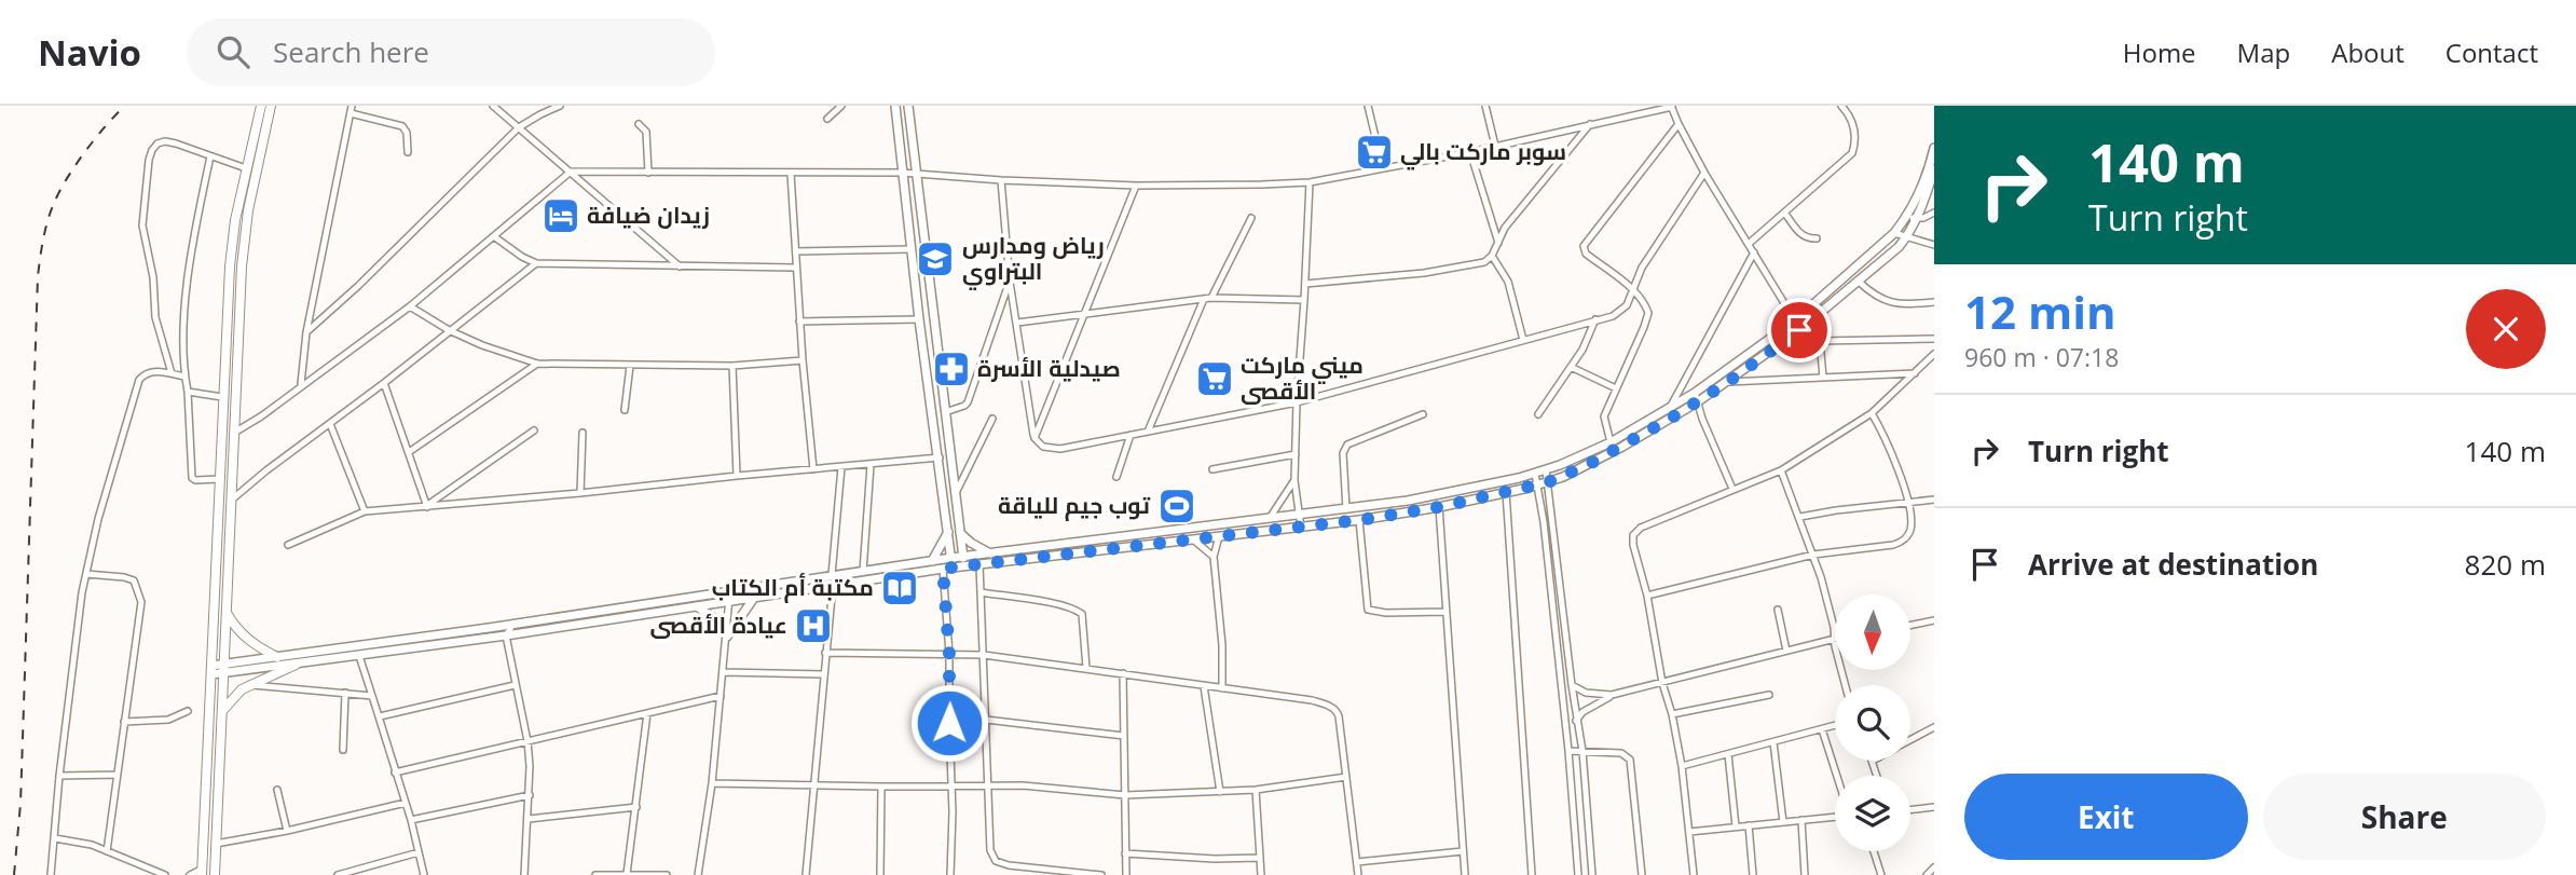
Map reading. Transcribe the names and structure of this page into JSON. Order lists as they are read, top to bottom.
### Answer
{
  "places": {
    "supermarket": ["سوبر ماركت بالي", "ميني ماركت الأقصى"],
    "hotel": ["زيدان ضيافة"],
    "school or university": ["رياض ومدارس البتراوي"],
    "pharmacy": ["صيدلية الأسرة"],
    "sports": ["توب جيم للياقة"],
    "library": ["مكتبة أم الكتاب"],
    "hospital": ["عيادة الأقصى"]
  },
  "north": "bottom",
  "page": {
    "header": "Navio",
    "search": "Search here",
    "nav": [
      "Home",
      "Map",
      "About",
      "Contact"
    ],
    "turn": ["140 m", "Turn right"],
    "heading": ["12 min", "960 m · 07:18"],
    "list": [
      {
        "name": "Turn right",
        "value": "140 m"
      },
      {
        "name": "Arrive at destination",
        "value": "820 m"
      }
    ],
    "buttons": ["Exit", "Share"]
  }
}
